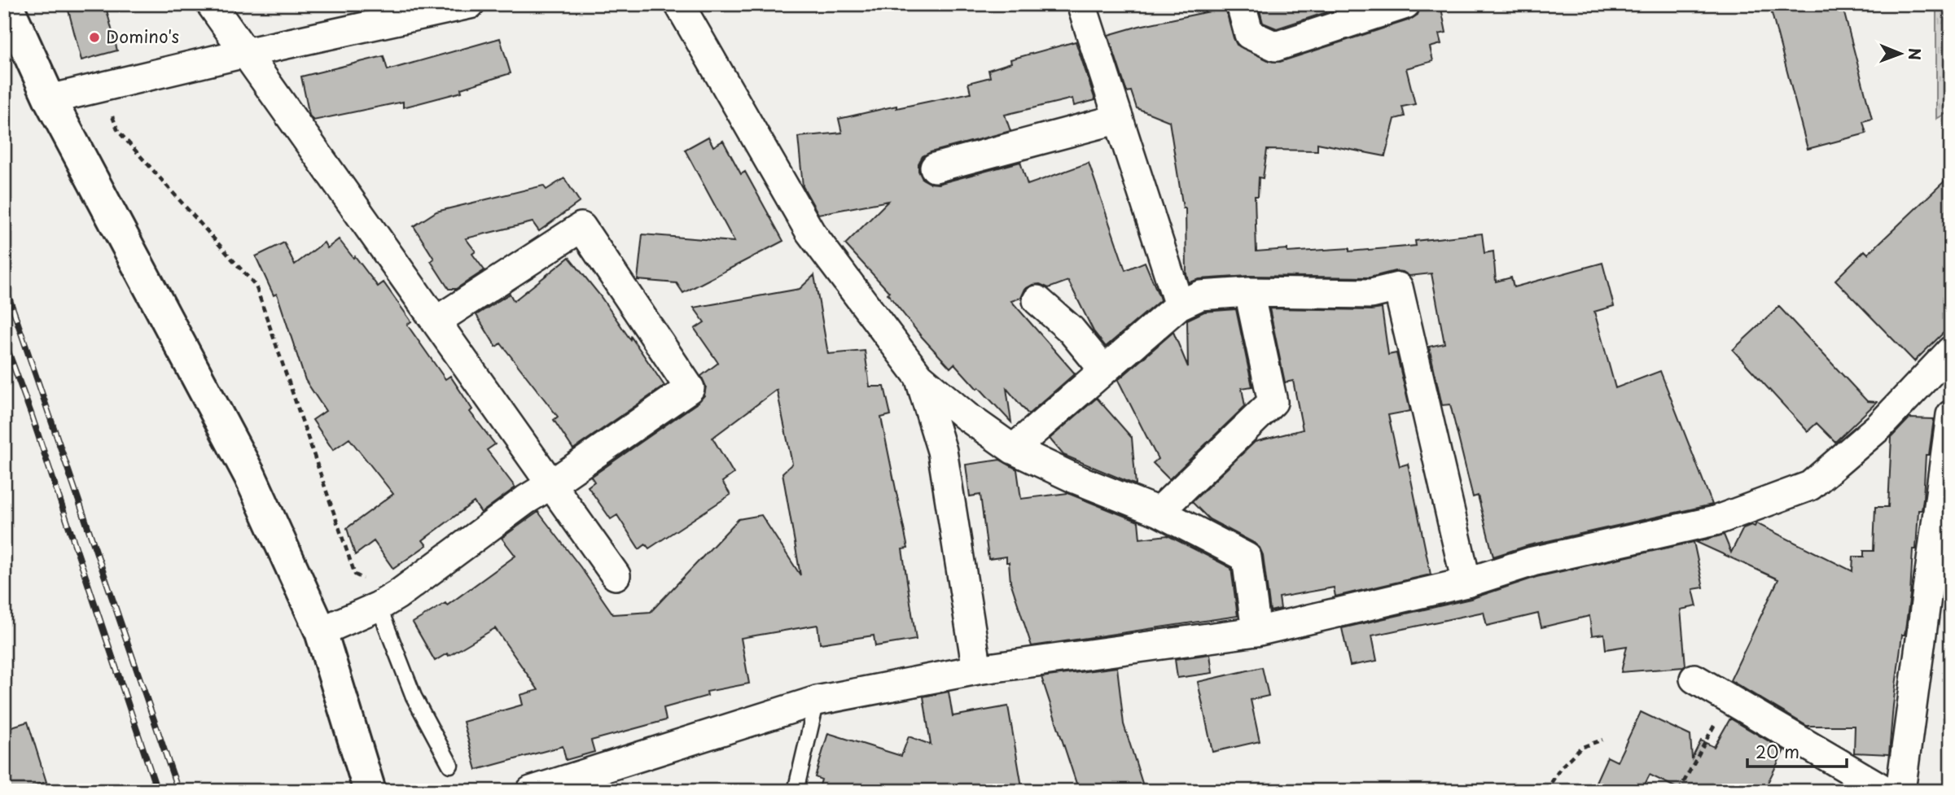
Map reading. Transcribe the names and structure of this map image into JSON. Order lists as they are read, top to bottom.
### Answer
{
  "places": ["Domino's"],
  "scale_bar": "20 m",
  "north": "right"
}
